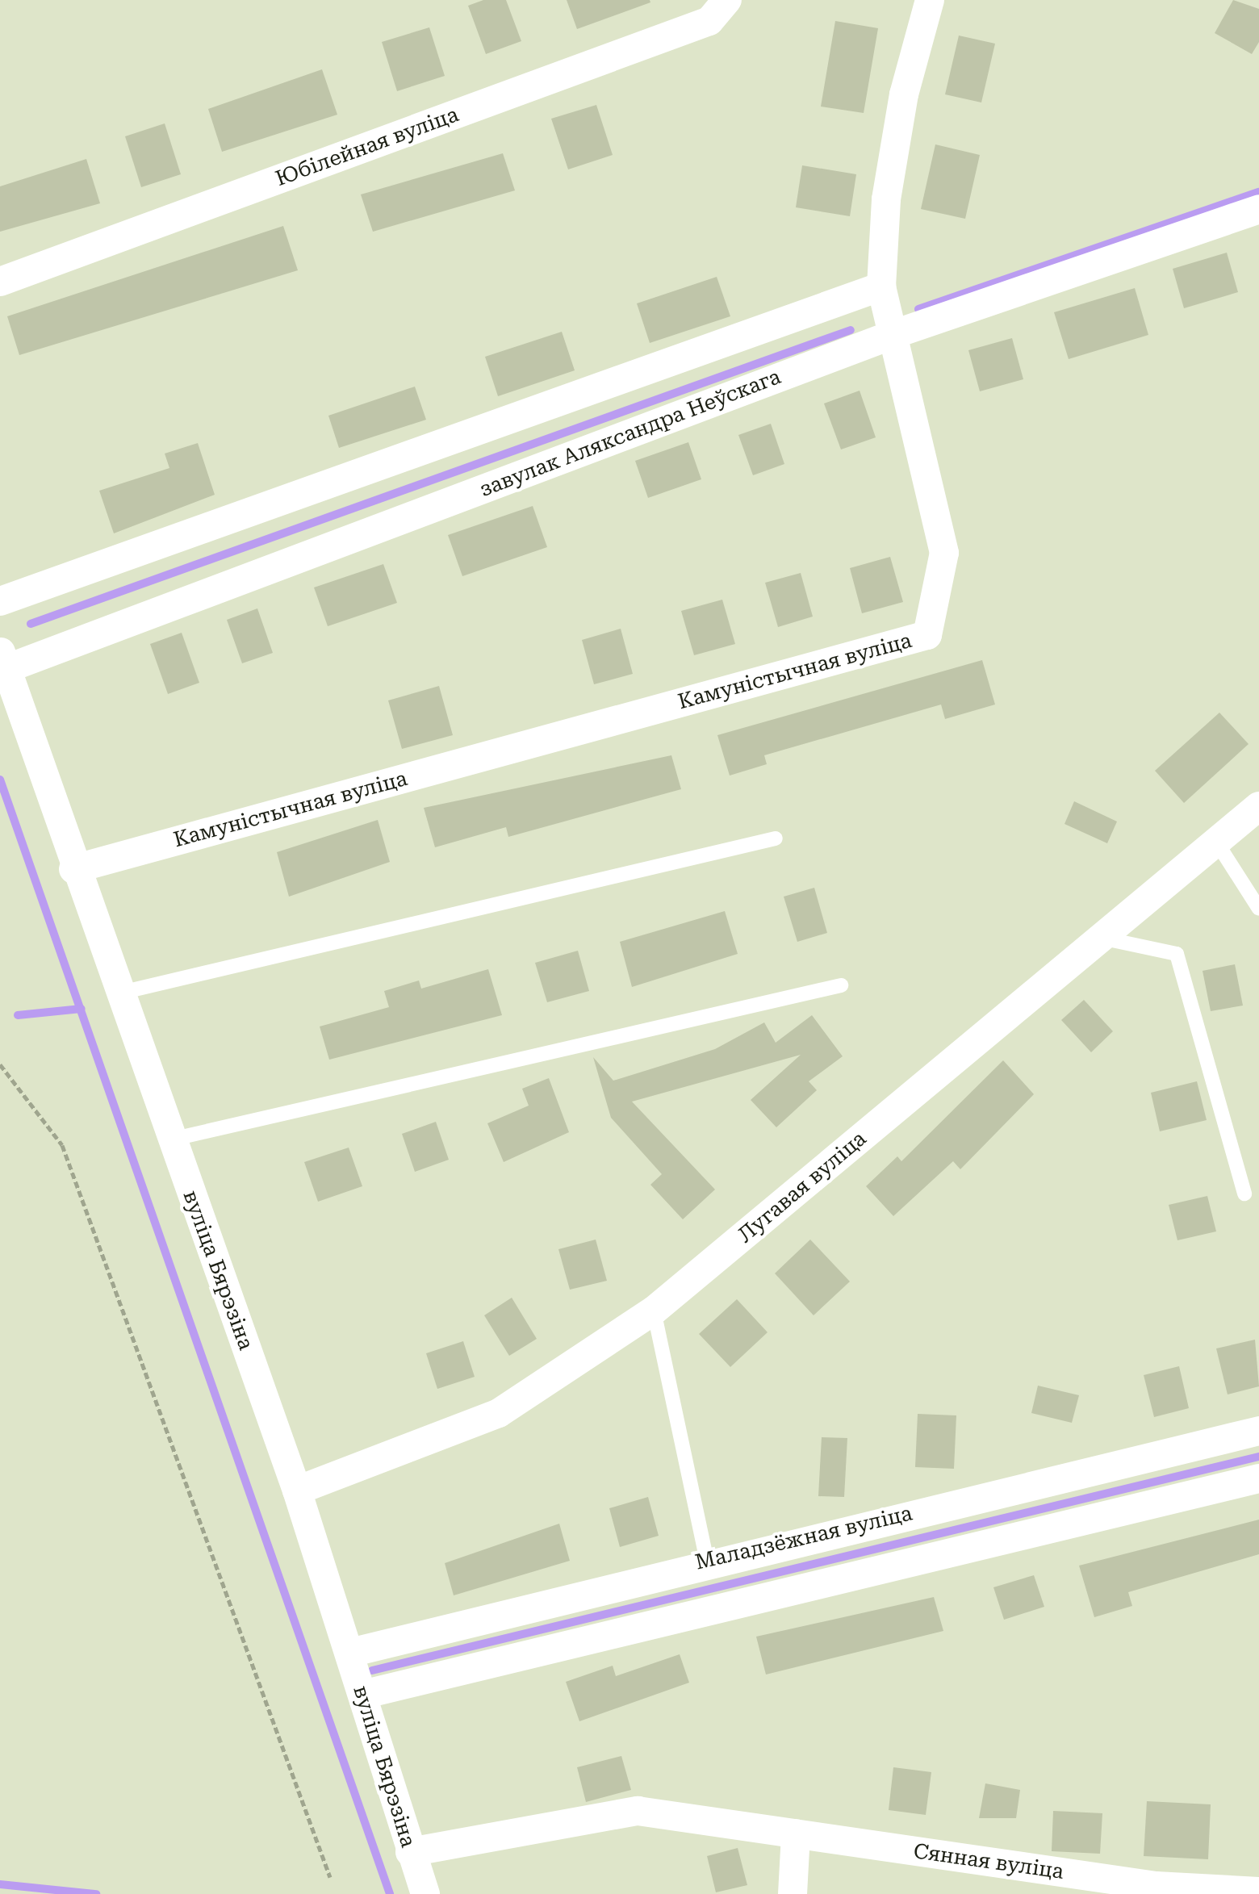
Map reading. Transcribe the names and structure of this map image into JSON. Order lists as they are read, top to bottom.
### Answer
{
  "streets": {
    "street": [
      "Юбілейная вуліца",
      "завулак Аляксандра Неўскага",
      "Камуністычная вуліца",
      "Лугавая вуліца",
      "вуліца Бярэзіна",
      "Маладзёжная вуліца",
      "Сянная вуліца"
    ]
  },
  "crossings": [
    ["завулак Аляксандра Неўскага", "Камуністычная вуліца"],
    ["завулак Аляксандра Неўскага", "вуліца Бярэзіна"],
    ["Камуністычная вуліца", "вуліца Бярэзіна"],
    ["Лугавая вуліца", "вуліца Бярэзіна"],
    ["вуліца Бярэзіна", "Маладзёжная вуліца"],
    ["вуліца Бярэзіна", "Сянная вуліца"]
  ]
}
